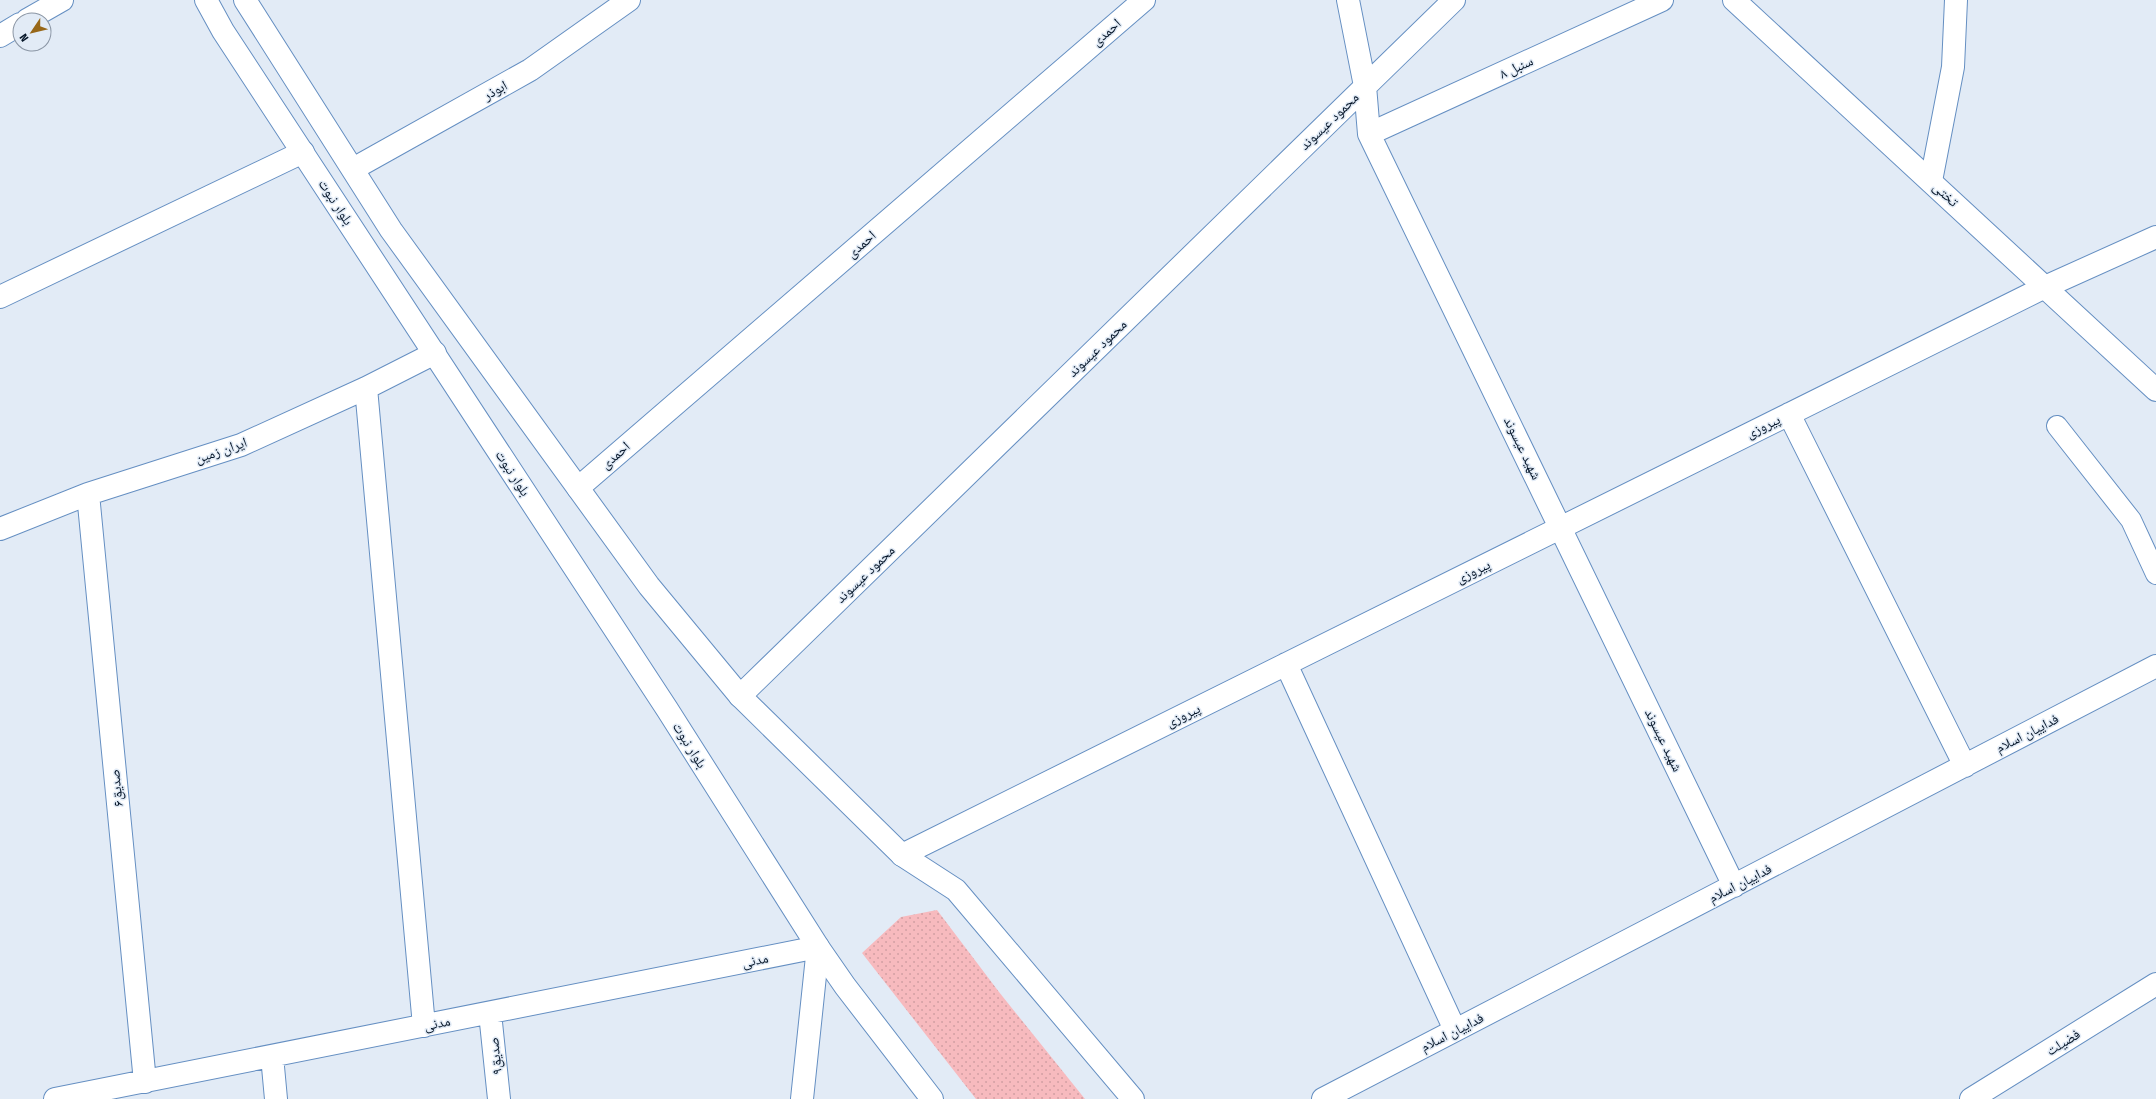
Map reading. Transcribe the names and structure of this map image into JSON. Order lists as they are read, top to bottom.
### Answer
{
  "streets": {
    "street": [
      "احمدی",
      "سنبل ۸",
      "ابوذر",
      "محمود عیسوند",
      "تختی",
      "بلوار نبوت",
      "پیروزی",
      "شهید عیسوند",
      "ایران زمین",
      "فداییان اسلام",
      "صدیق۶",
      "مدنی",
      "فضیلت",
      "صدیق۹"
    ]
  },
  "crossings": [
    ["سنبل ۸", "شهید عیسوند"],
    ["محمود عیسوند", "شهید عیسوند"],
    ["تختی", "پیروزی"],
    ["بلوار نبوت", "ایران زمین"],
    ["بلوار نبوت", "مدنی"],
    ["پیروزی", "شهید عیسوند"],
    ["شهید عیسوند", "فداییان اسلام"],
    ["ایران زمین", "صدیق۶"],
    ["صدیق۶", "مدنی"],
    ["مدنی", "صدیق۹"]
  ],
  "north": "bottom left"
}
